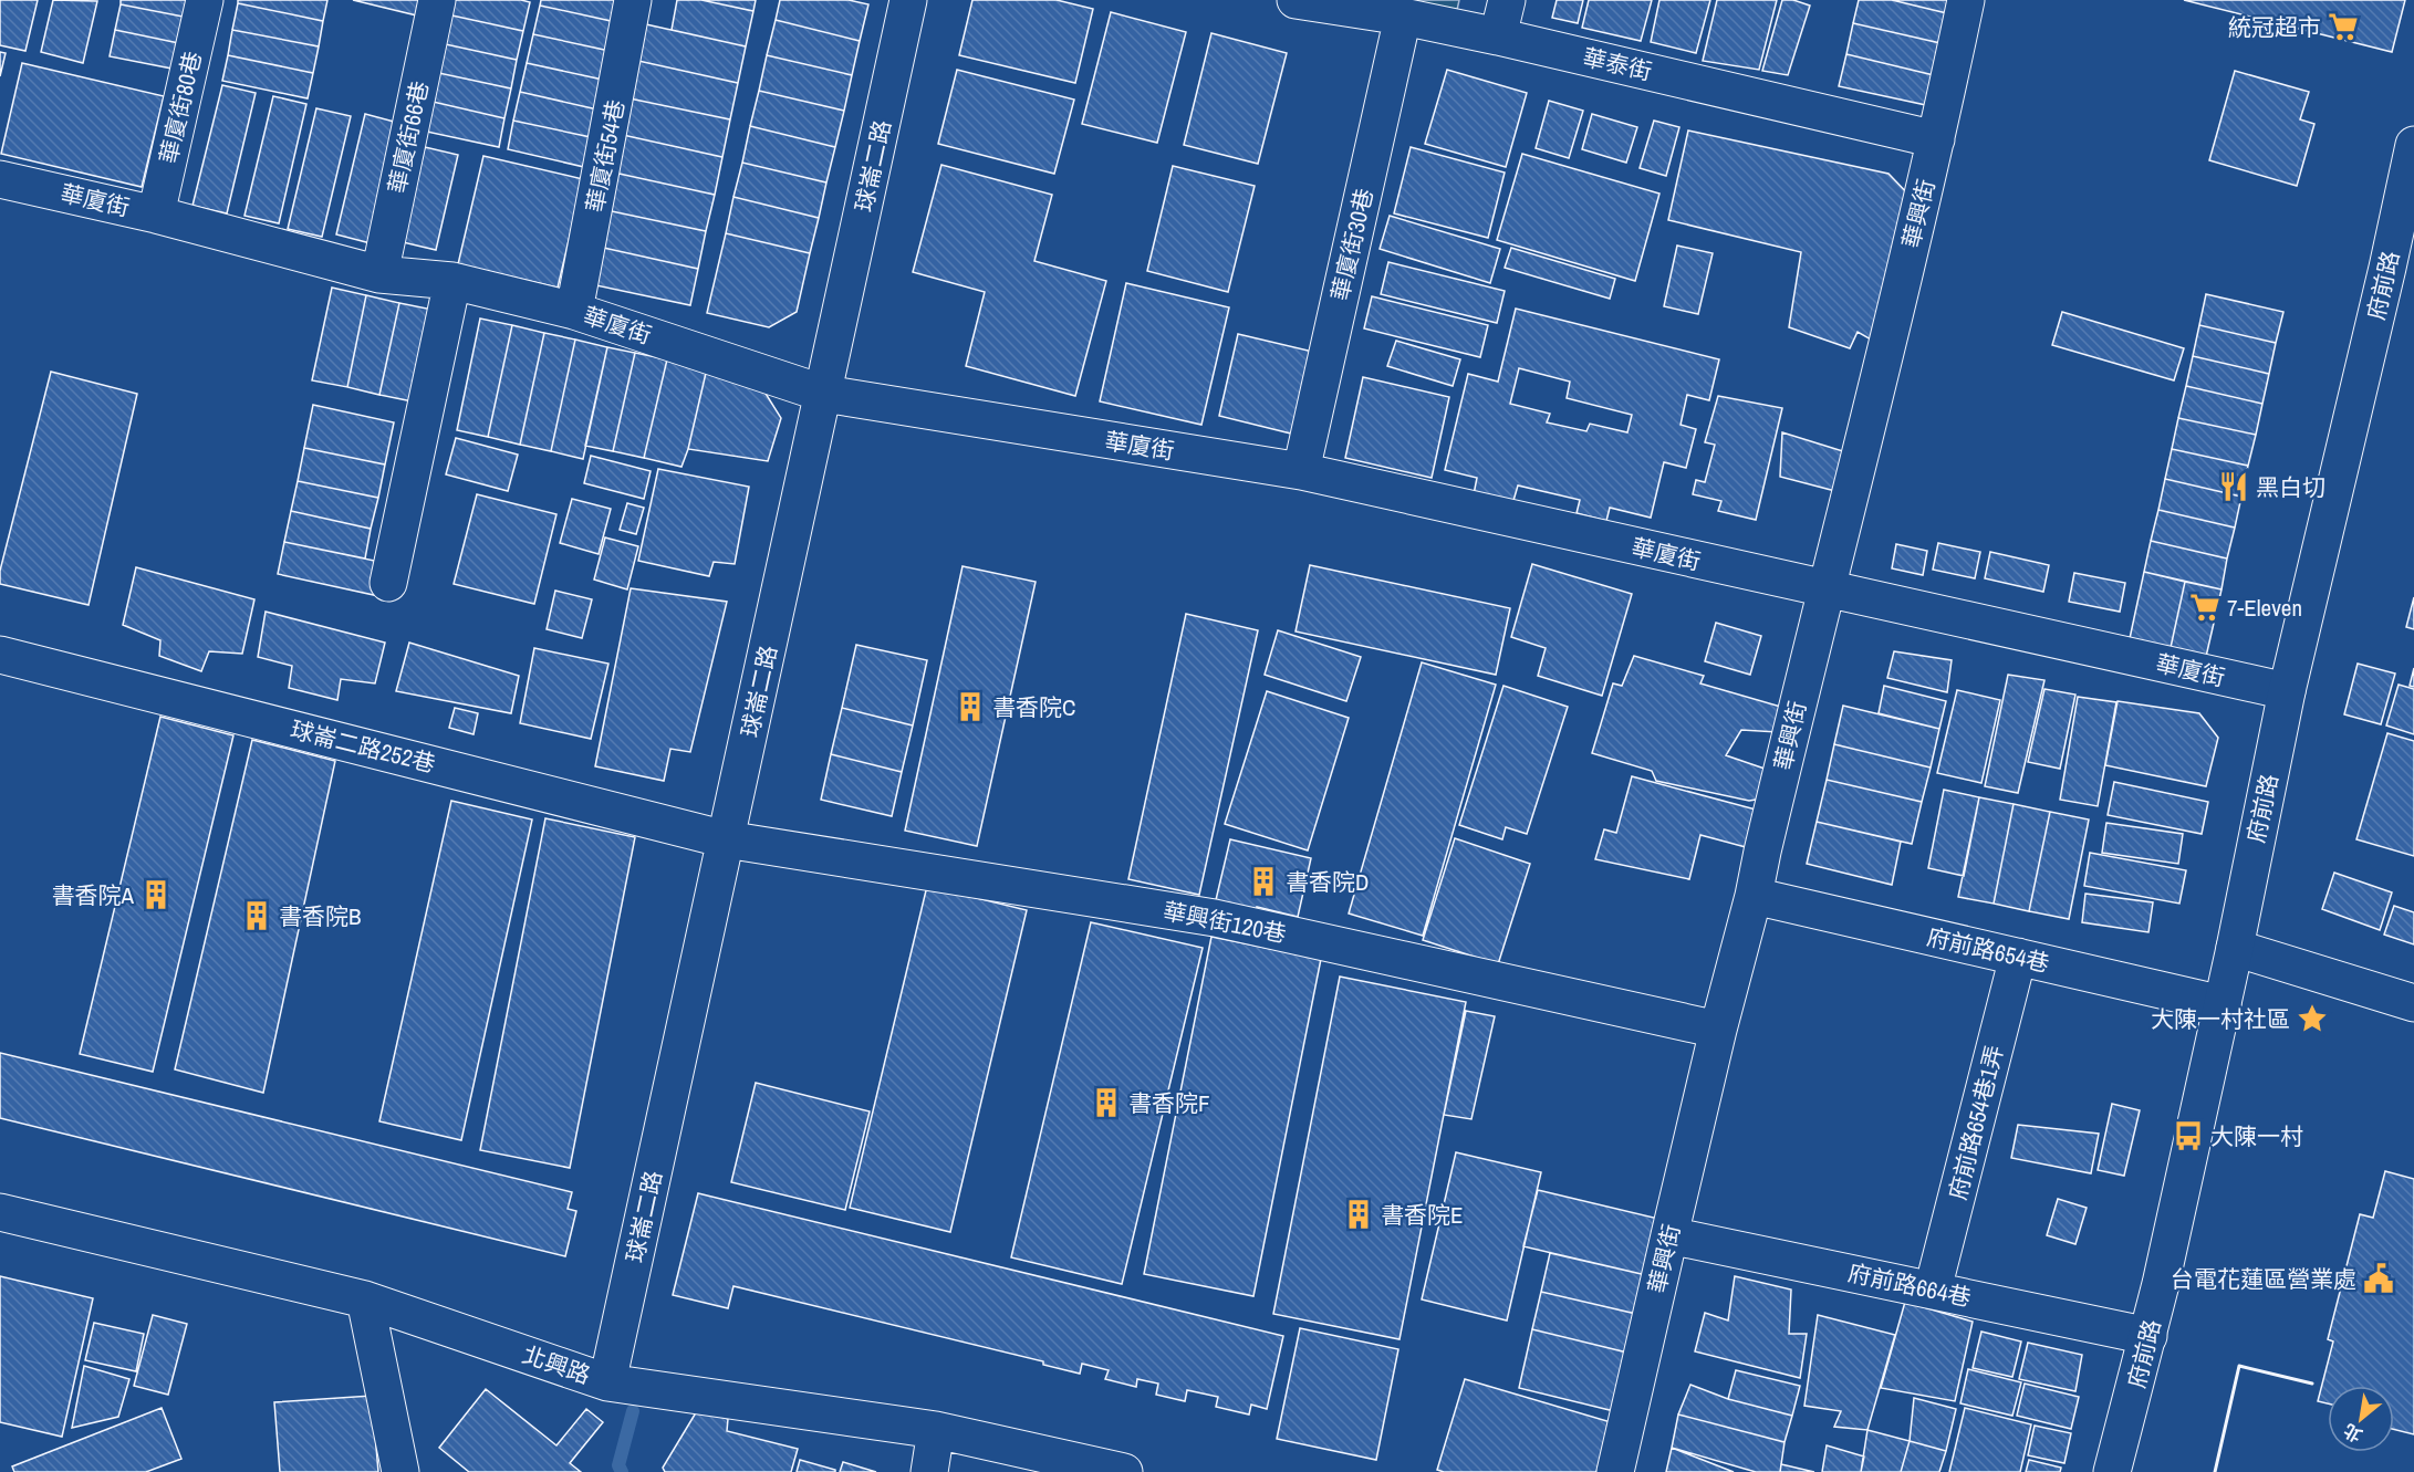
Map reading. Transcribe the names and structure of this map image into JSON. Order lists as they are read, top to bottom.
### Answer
{
  "streets": {
    "street": [
      "華泰街",
      "華廈街80巷",
      "華廈街66巷",
      "華廈街54巷",
      "球崙二路",
      "華廈街",
      "華興街",
      "華廈街30巷",
      "府前路",
      "球崙二路252巷",
      "華興街120巷",
      "府前路654巷",
      "府前路654巷1弄",
      "府前路664巷",
      "北興路"
    ]
  },
  "crossings": [
    ["華泰街", "華興街"],
    ["華泰街", "華廈街30巷"],
    ["華廈街80巷", "華廈街"],
    ["華廈街66巷", "華廈街"],
    ["華廈街54巷", "華廈街"],
    ["球崙二路", "華廈街"],
    ["球崙二路", "球崙二路252巷"],
    ["球崙二路", "華興街120巷"],
    ["球崙二路", "北興路"],
    ["華廈街", "華興街"],
    ["華廈街", "華廈街30巷"],
    ["華廈街", "府前路"],
    ["華興街", "華興街120巷"],
    ["華興街", "府前路654巷"],
    ["華興街", "府前路664巷"],
    ["府前路", "府前路654巷"],
    ["府前路", "府前路664巷"],
    ["球崙二路252巷", "華興街120巷"],
    ["府前路654巷", "府前路654巷1弄"],
    ["府前路654巷1弄", "府前路664巷"]
  ],
  "places": {
    "supermarket": ["統冠超市", "7-Eleven"],
    "restaurant": ["黑白切"],
    "building": [
      "書香院C",
      "書香院D",
      "書香院A",
      "書香院B",
      "書香院F",
      "書香院E"
    ],
    "place": ["大陳一村社區"],
    "bus stop": ["大陳一村"],
    "public building": ["台電花蓮區營業處"]
  },
  "north": "bottom left"
}
